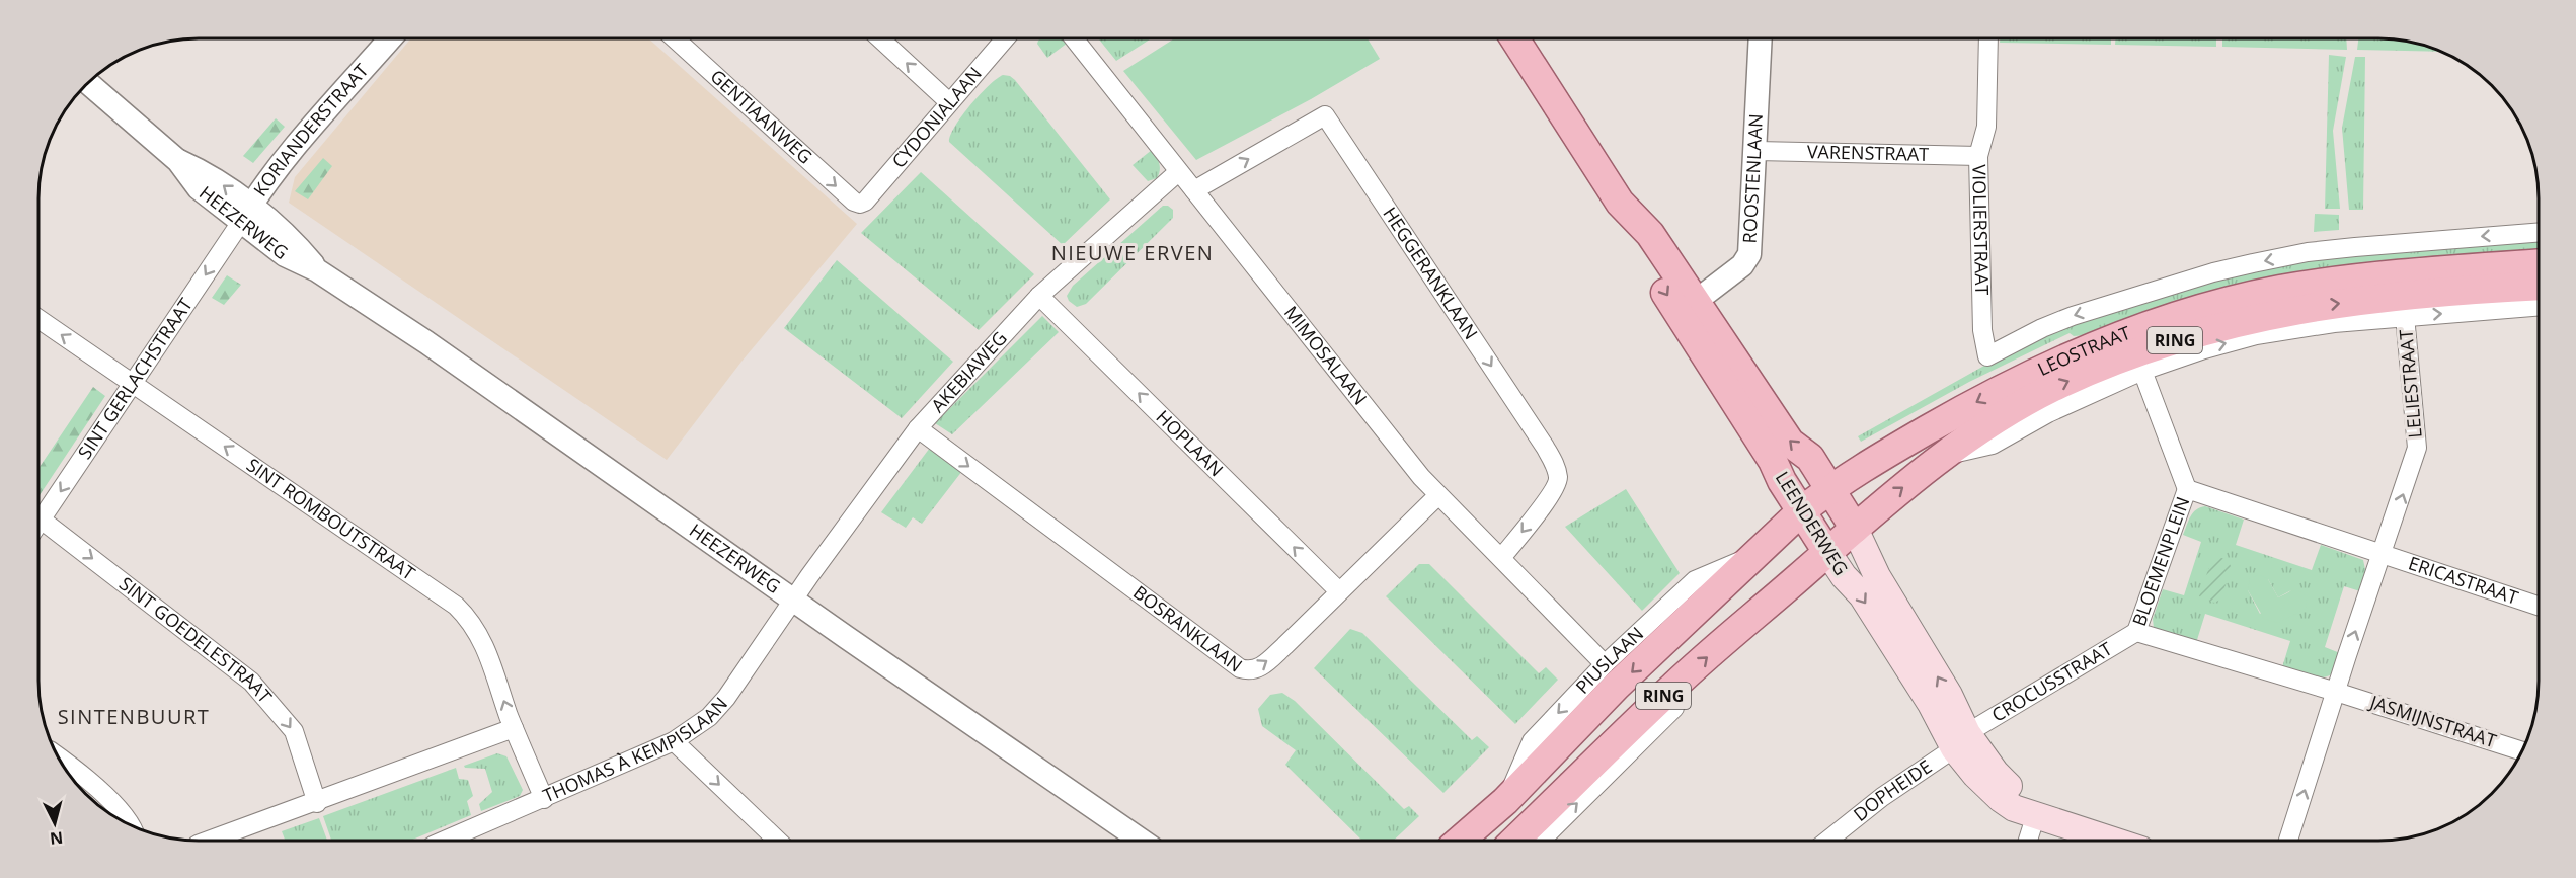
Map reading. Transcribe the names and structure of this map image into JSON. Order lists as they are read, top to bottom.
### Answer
{
  "streets": {
    "main road": [
      "RING",
      "LEOSTRAAT",
      "LEENDERWEG",
      "PIUSLAAN"
    ],
    "street": [
      "GENTIAANWEG",
      "CYDONIALAAN",
      "KORIANDERSTRAAT",
      "VARENSTRAAT",
      "ROOSTENLAAN",
      "HEEZERWEG",
      "VIOLIERSTRAAT",
      "HEGGERANKLAAN",
      "MIMOSALAAN",
      "AKEBIAWEG",
      "SINT GERLACHSTRAAT",
      "LELIESTRAAT",
      "HOPLAAN",
      "SINT ROMBOUTSTRAAT",
      "BLOEMENPLEIN",
      "ERICASTRAAT",
      "BOSRANKLAAN",
      "SINT GOEDELESTRAAT",
      "CROCUSSTRAAT",
      "JASMIJNSTRAAT",
      "THOMAS À KEMPISLAAN",
      "DOPHEIDE"
    ]
  },
  "crossings": [
    ["GENTIAANWEG", "CYDONIALAAN"],
    ["KORIANDERSTRAAT", "HEEZERWEG"],
    ["KORIANDERSTRAAT", "SINT GERLACHSTRAAT"],
    ["VARENSTRAAT", "ROOSTENLAAN"],
    ["VARENSTRAAT", "VIOLIERSTRAAT"],
    ["ROOSTENLAAN", "LEENDERWEG"],
    ["HEEZERWEG", "AKEBIAWEG"],
    ["HEEZERWEG", "SINT GERLACHSTRAAT"],
    ["HEEZERWEG", "THOMAS À KEMPISLAAN"],
    ["VIOLIERSTRAAT", "LEOSTRAAT"],
    ["HEGGERANKLAAN", "MIMOSALAAN"],
    ["RING", "LEOSTRAAT"],
    ["RING", "LEENDERWEG"],
    ["LEOSTRAAT", "LELIESTRAAT"],
    ["LEOSTRAAT", "LEENDERWEG"],
    ["LEOSTRAAT", "PIUSLAAN"],
    ["MIMOSALAAN", "AKEBIAWEG"],
    ["MIMOSALAAN", "BOSRANKLAAN"],
    ["MIMOSALAAN", "PIUSLAAN"],
    ["AKEBIAWEG", "HOPLAAN"],
    ["AKEBIAWEG", "BOSRANKLAAN"],
    ["AKEBIAWEG", "THOMAS À KEMPISLAAN"],
    ["SINT GERLACHSTRAAT", "SINT ROMBOUTSTRAAT"],
    ["LELIESTRAAT", "BLOEMENPLEIN"],
    ["LELIESTRAAT", "ERICASTRAAT"],
    ["HOPLAAN", "BOSRANKLAAN"],
    ["SINT ROMBOUTSTRAAT", "THOMAS À KEMPISLAAN"],
    ["LEENDERWEG", "PIUSLAAN"],
    ["LEENDERWEG", "CROCUSSTRAAT"],
    ["LEENDERWEG", "DOPHEIDE"],
    ["BLOEMENPLEIN", "ERICASTRAAT"],
    ["BLOEMENPLEIN", "CROCUSSTRAAT"],
    ["BLOEMENPLEIN", "JASMIJNSTRAAT"],
    ["CROCUSSTRAAT", "DOPHEIDE"]
  ],
  "one_way": [
    "GENTIAANWEG",
    "SINT GERLACHSTRAAT",
    "LELIESTRAAT",
    "HOPLAAN",
    "SINT ROMBOUTSTRAAT",
    "BOSRANKLAAN",
    "SINT GOEDELESTRAAT"
  ],
  "districts": ["NIEUWE ERVEN", "SINTENBUURT"],
  "north": "bottom"
}
